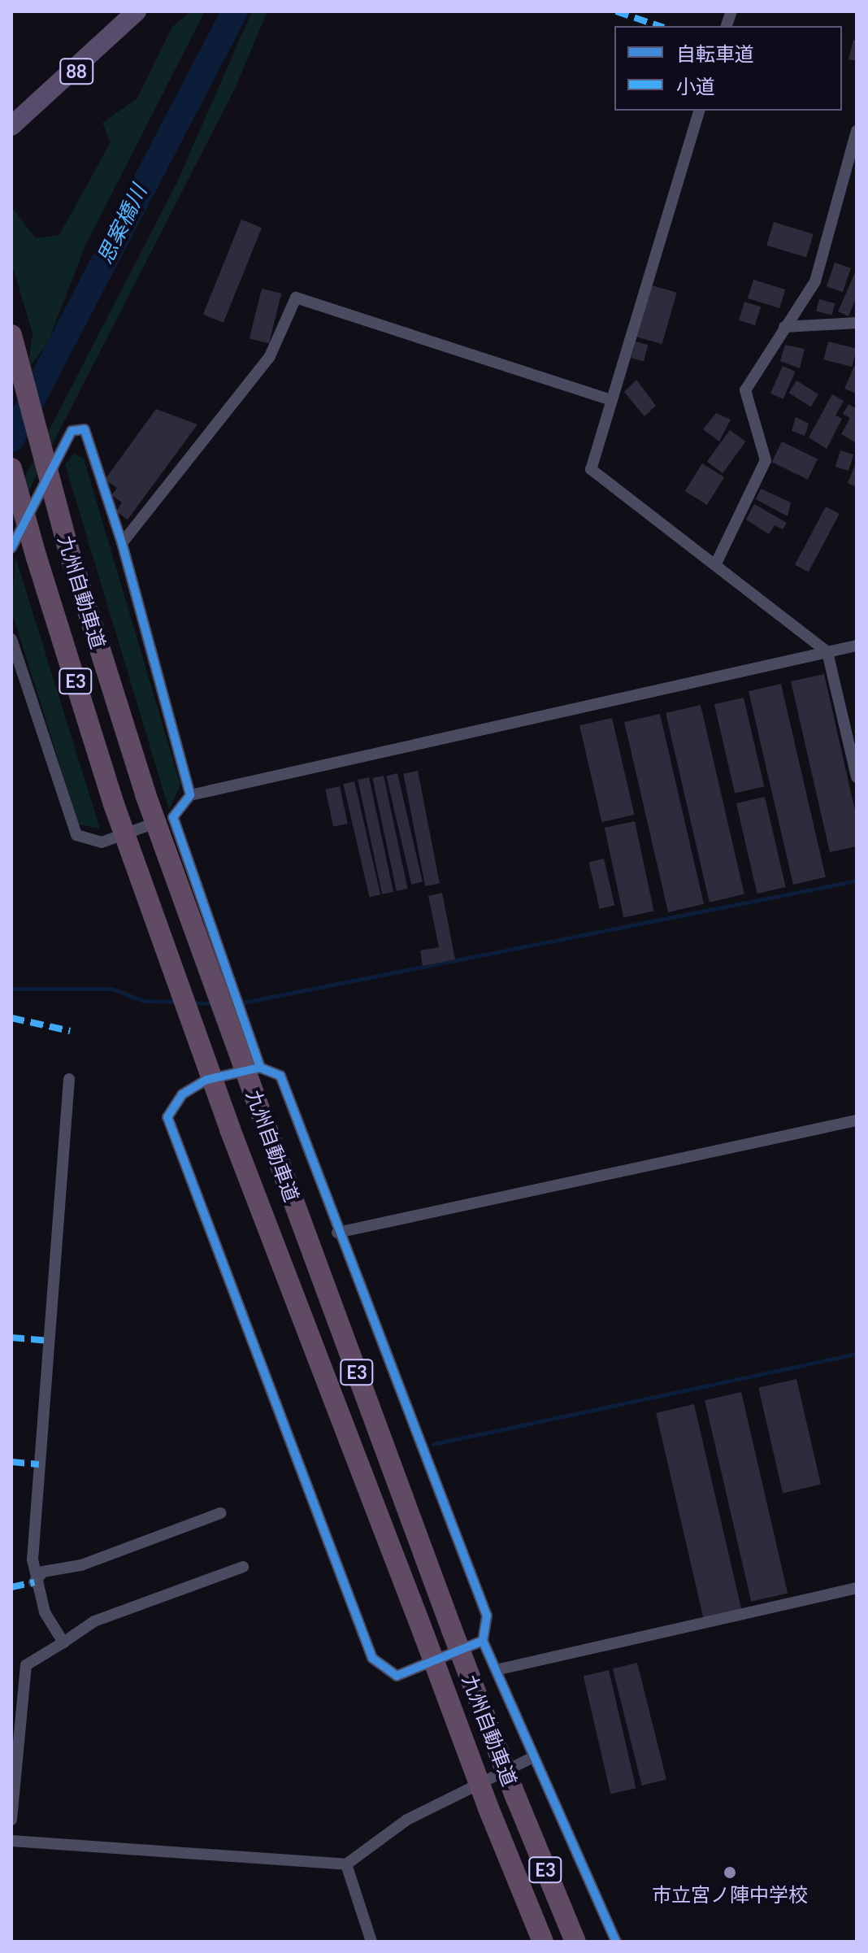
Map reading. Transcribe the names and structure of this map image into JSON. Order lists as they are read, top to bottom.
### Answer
{
  "streets": {
    "highway": ["九州自動車道", "E3"],
    "main road": ["88"]
  },
  "water": ["思案橋川"],
  "places": ["市立宮ノ陣中学校"],
  "legend": ["自転車道", "小道"]
}
